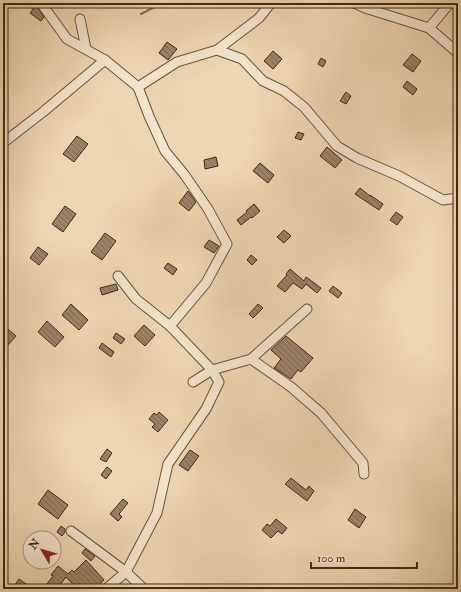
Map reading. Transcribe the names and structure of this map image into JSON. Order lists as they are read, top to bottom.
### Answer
{
  "scale_bar": "100 m",
  "north": "top left"
}
